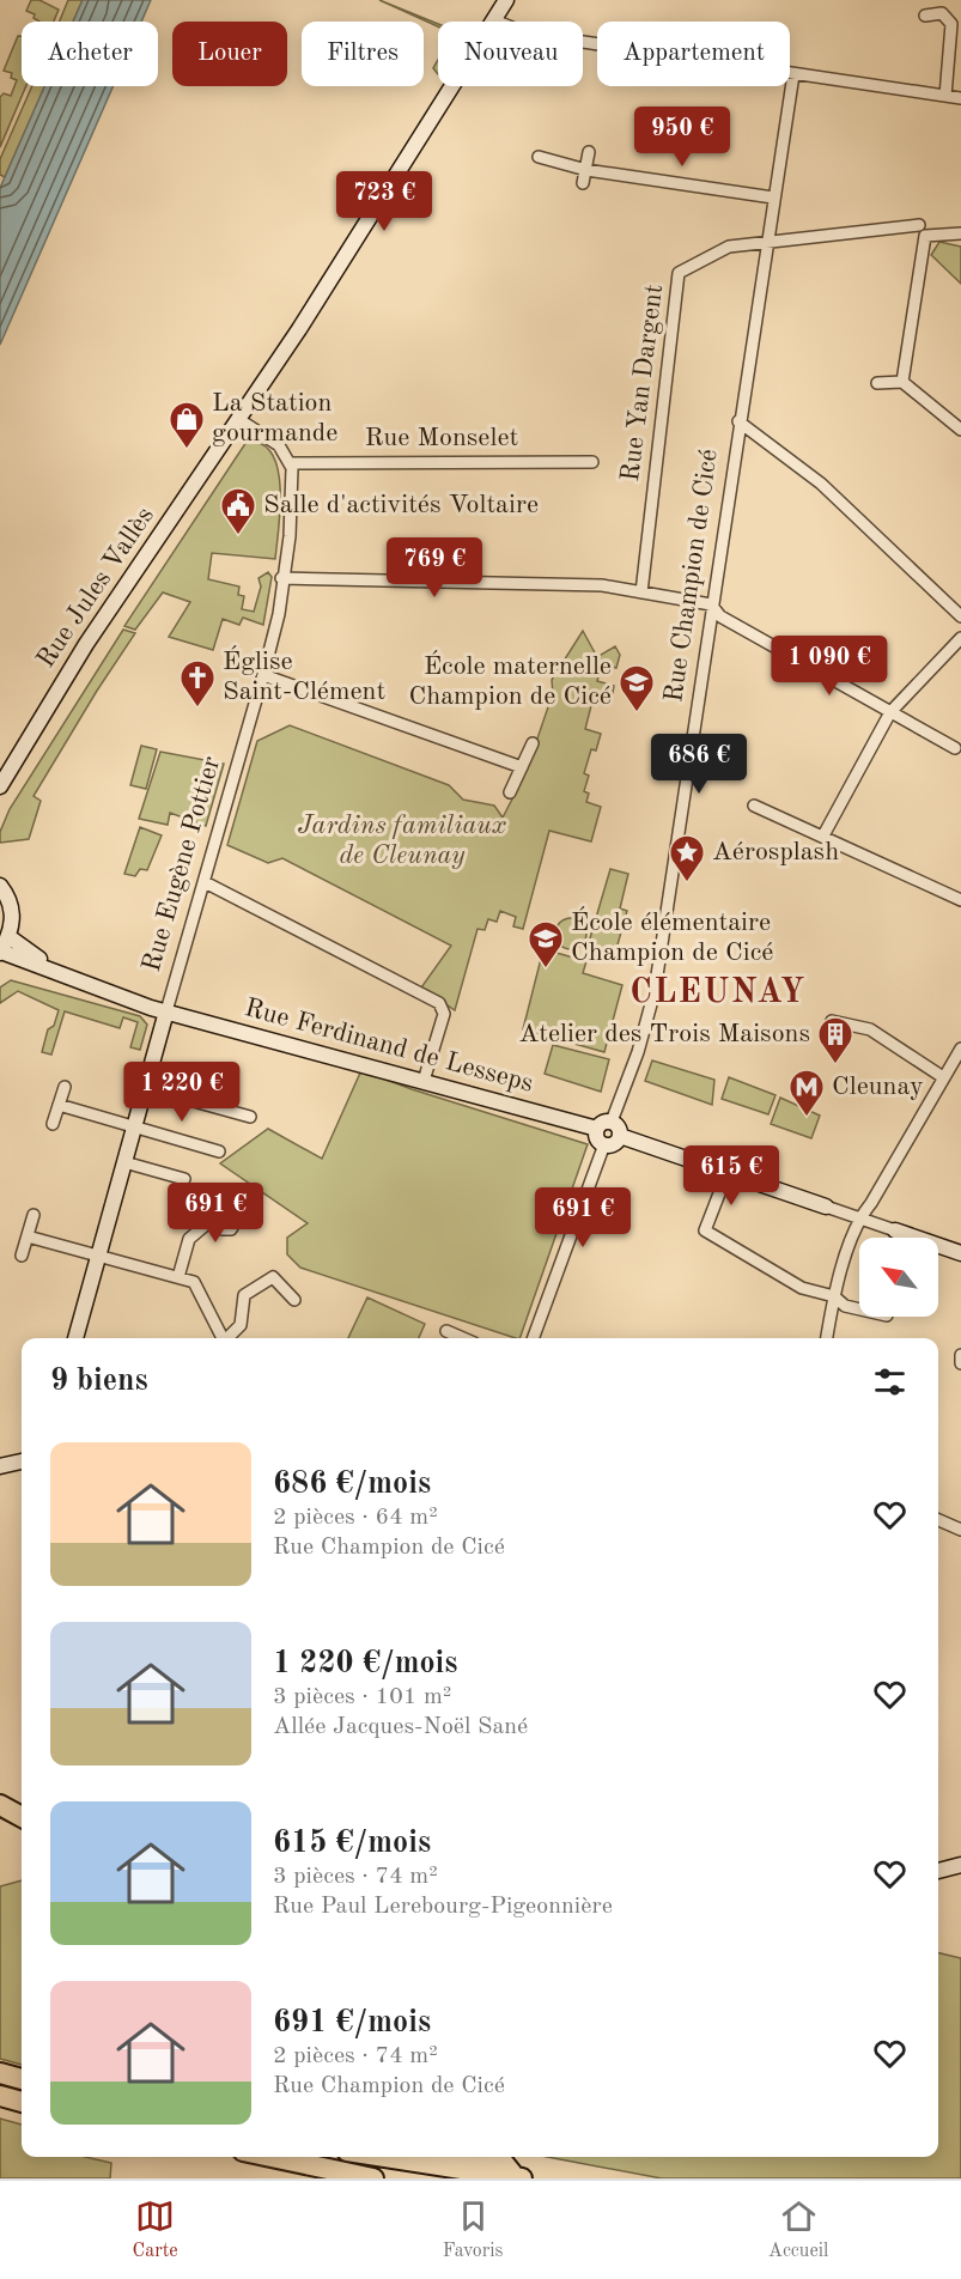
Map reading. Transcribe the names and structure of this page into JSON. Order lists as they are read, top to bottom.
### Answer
{
  "streets": {
    "main road": ["Rue Jules Vallès", "Rue Eugène Pottier", "Rue Ferdinand de Lesseps"],
    "street": ["Rue Yan Dargent", "Rue Monselet", "Rue Champion de Cicé"]
  },
  "crossings": [
    ["Rue Yan Dargent", "Rue Champion de Cicé"],
    ["Rue Monselet", "Rue Eugène Pottier"],
    ["Rue Champion de Cicé", "Rue Ferdinand de Lesseps"],
    ["Rue Eugène Pottier", "Rue Ferdinand de Lesseps"]
  ],
  "districts": ["CLEUNAY"],
  "parks": ["Jardins familiaux de Cleunay"],
  "places": {
    "shop": ["La Station gourmande"],
    "public building": ["Salle d'activités Voltaire"],
    "church": ["Église Saint-Clément"],
    "school or university": ["École maternelle Champion de Cicé", "École élémentaire Champion de Cicé"],
    "place": ["Aérosplash"],
    "building": ["Atelier des Trois Maisons"],
    "metro station": ["Cleunay"]
  },
  "north": "top left",
  "page": {
    "chip": [
      "Acheter",
      "Louer",
      "Filtres",
      "Nouveau",
      "Appartement"
    ],
    "price": [
      "950 €",
      "723 €",
      "769 €",
      "1 090 €",
      "686 €",
      "1 220 €",
      "615 €",
      "691 €",
      "691 €"
    ],
    "heading": "9 biens",
    "list": [
      {
        "name": "686 €/mois",
        "note": "2 pièces · 64 m² · Rue Champion de Cicé"
      },
      {
        "name": "1 220 €/mois",
        "note": "3 pièces · 101 m² · Allée Jacques-Noël Sané"
      },
      {
        "name": "615 €/mois",
        "note": "3 pièces · 74 m² · Rue Paul Lerebourg-Pigeonnière"
      },
      {
        "name": "691 €/mois",
        "note": "2 pièces · 74 m² · Rue Champion de Cicé"
      }
    ],
    "tabs": ["Carte", "Favoris", "Accueil"]
  }
}
